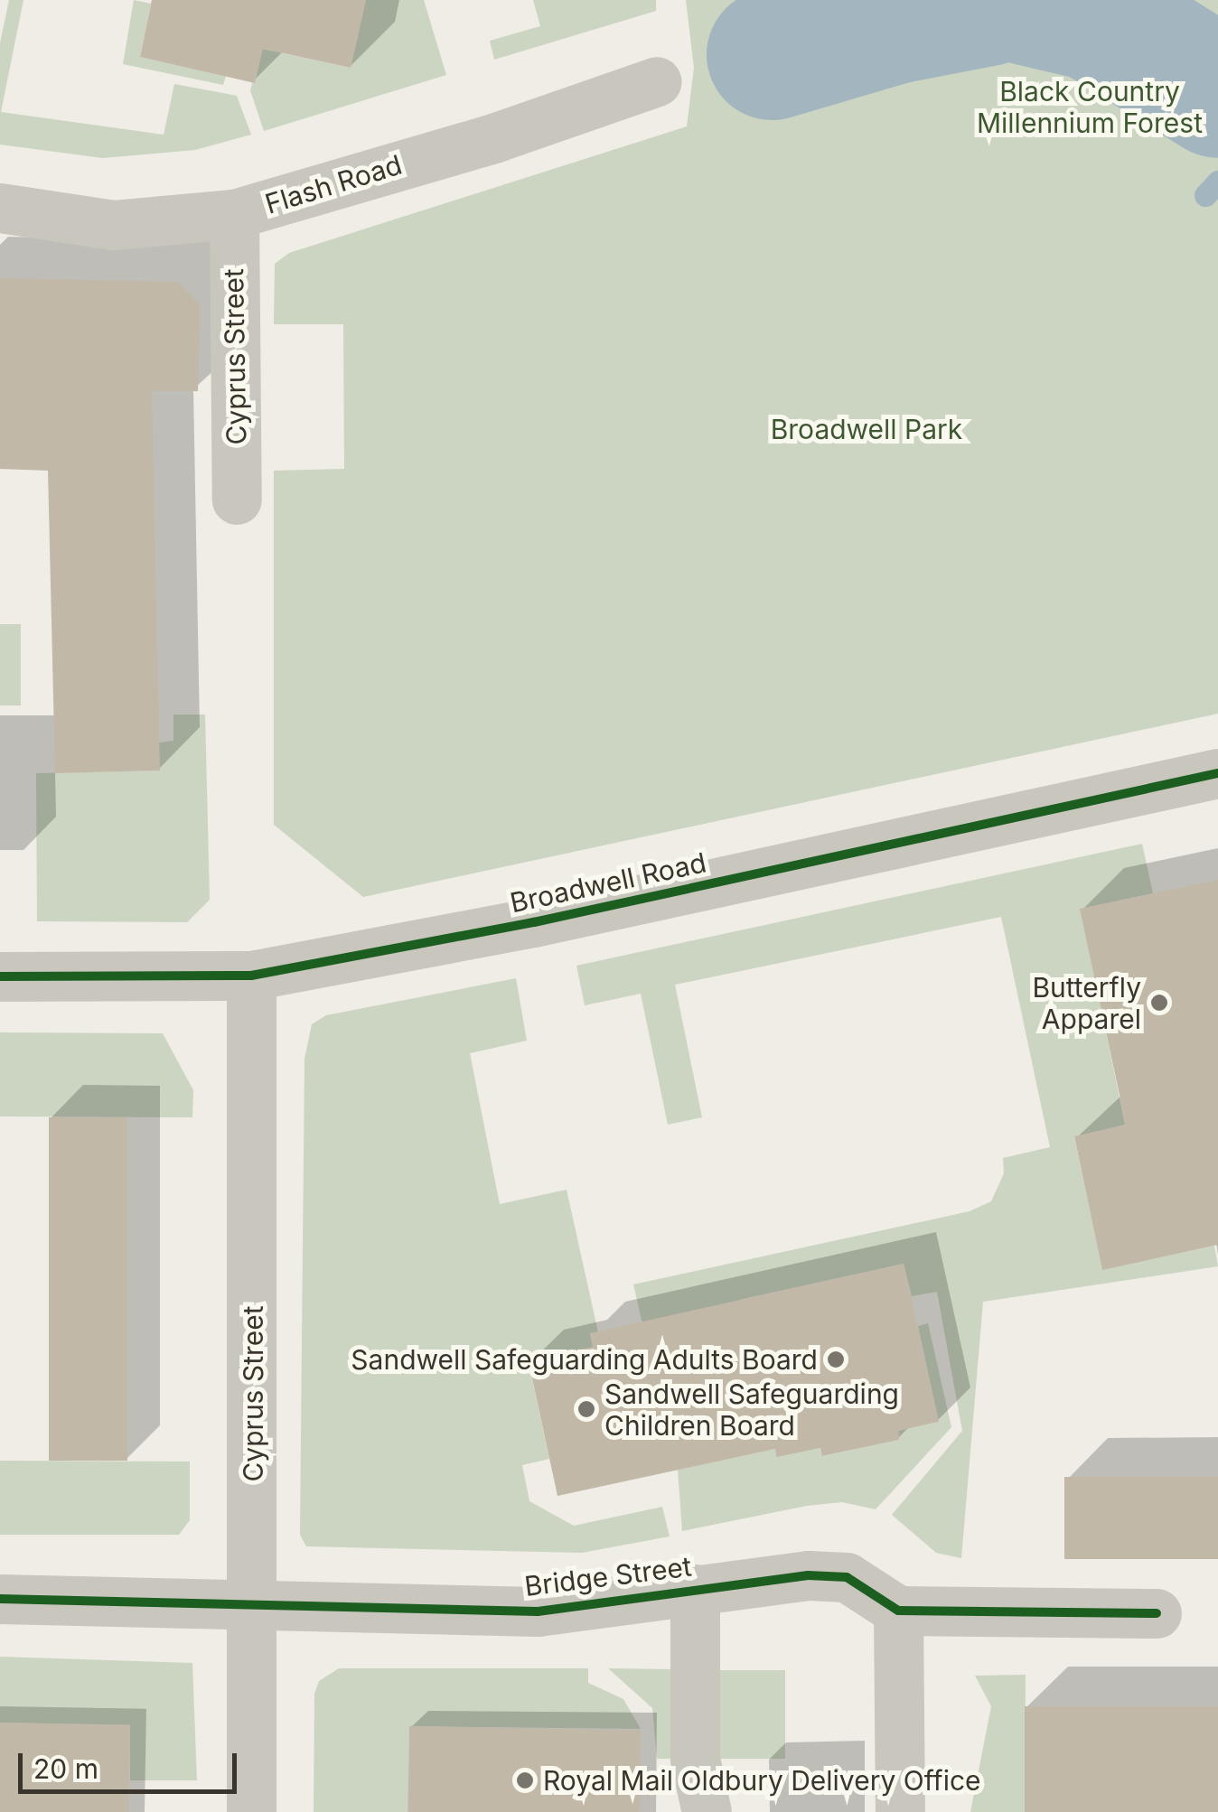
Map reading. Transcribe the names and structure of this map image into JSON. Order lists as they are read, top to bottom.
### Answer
{
  "streets": {
    "street": [
      "Flash Road",
      "Cyprus Street",
      "Broadwell Road",
      "Bridge Street"
    ]
  },
  "crossings": [
    ["Flash Road", "Cyprus Street"],
    ["Cyprus Street", "Broadwell Road"],
    ["Cyprus Street", "Bridge Street"]
  ],
  "parks": ["Black Country Millennium Forest", "Broadwell Park"],
  "places": [
    "Butterfly Apparel",
    "Sandwell Safeguarding Adults Board",
    "Sandwell Safeguarding Children Board",
    "Royal Mail Oldbury Delivery Office"
  ],
  "scale_bar": "20 m"
}
